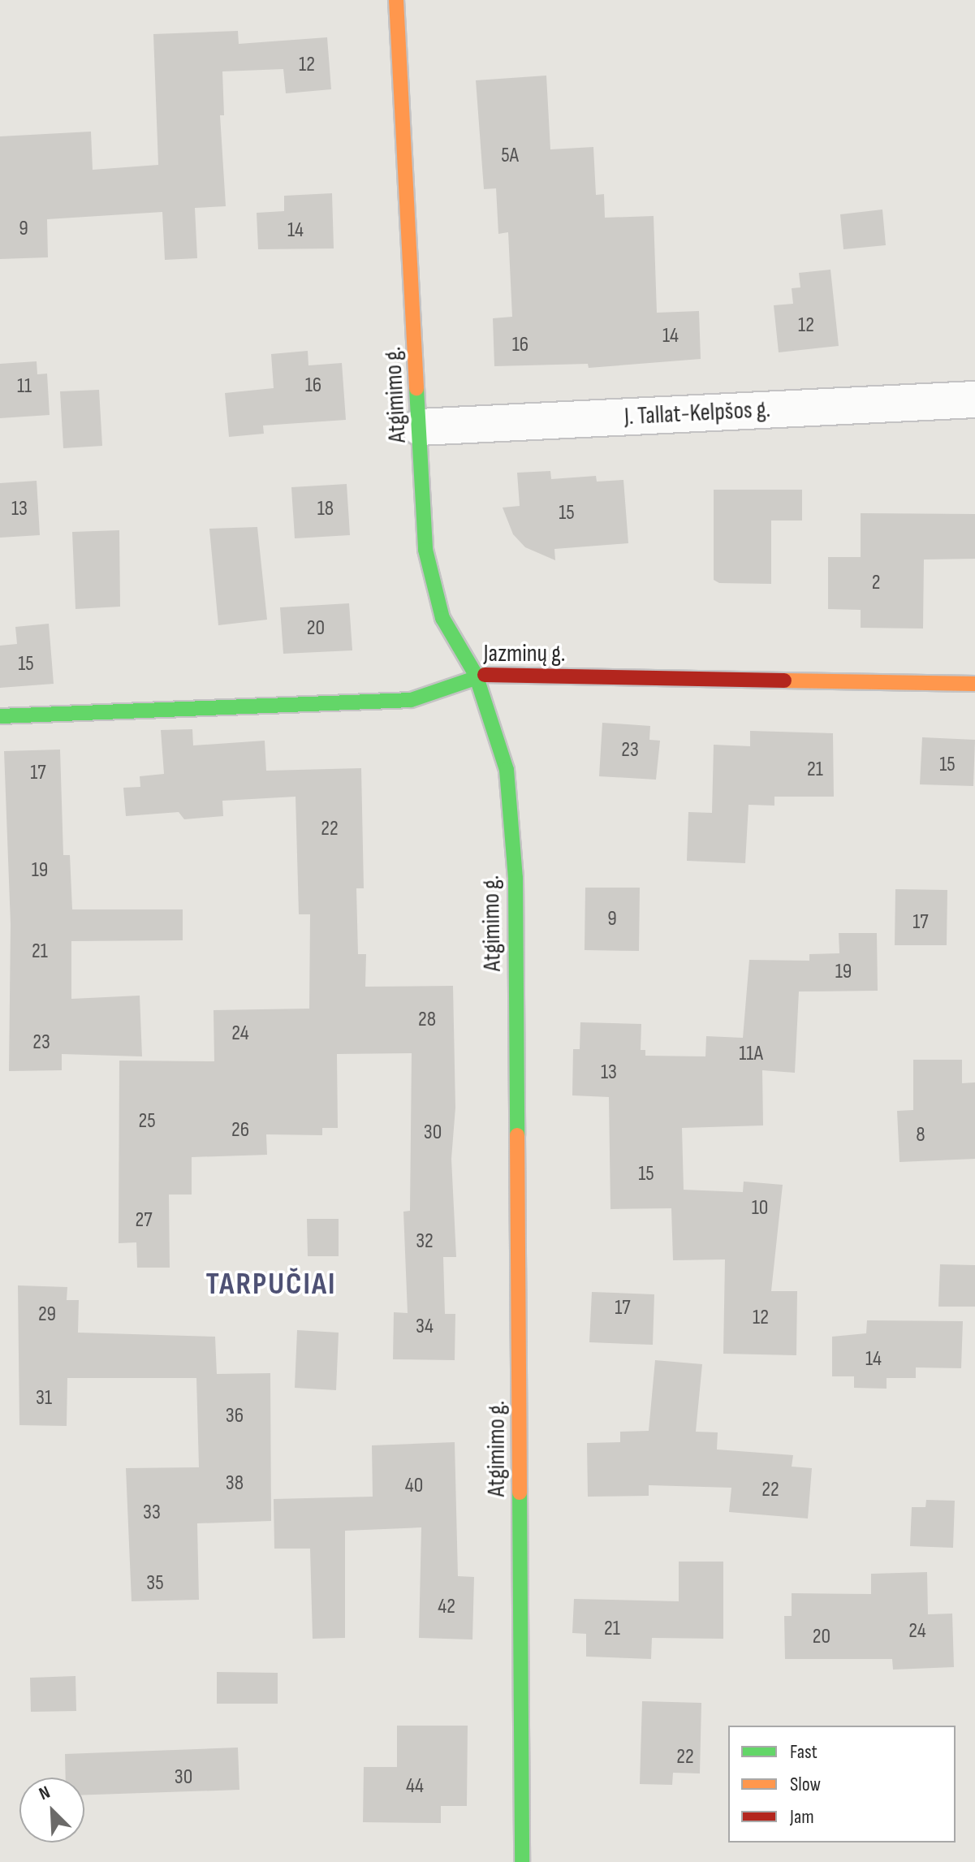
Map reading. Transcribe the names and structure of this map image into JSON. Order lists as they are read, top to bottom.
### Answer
{
  "streets": {
    "street": ["Atgimimo g.", "J. Tallat-Kelpšos g.", "Jazminų g."]
  },
  "crossings": [
    ["Atgimimo g.", "J. Tallat-Kelpšos g."],
    ["Atgimimo g.", "Jazminų g."]
  ],
  "districts": ["TARPUČIAI"],
  "house_numbers": [
    "12",
    "5A",
    "9",
    "14",
    "12",
    "14",
    "16",
    "16",
    "11",
    "13",
    "18",
    "15",
    "2",
    "20",
    "15",
    "23",
    "15",
    "21",
    "17",
    "22",
    "19",
    "9",
    "17",
    "21",
    "19",
    "28",
    "24",
    "23",
    "11A",
    "13",
    "25",
    "26",
    "30",
    "8",
    "15",
    "10",
    "27",
    "32",
    "17",
    "29",
    "12",
    "34",
    "14",
    "31",
    "36",
    "38",
    "40",
    "22",
    "33",
    "35",
    "42",
    "21",
    "24",
    "20",
    "22",
    "30",
    "44"
  ],
  "legend": ["Fast", "Slow", "Jam"],
  "north": "top left"
}
